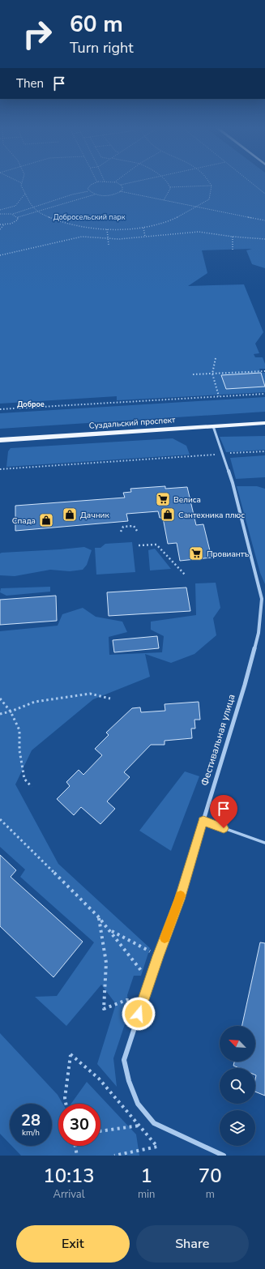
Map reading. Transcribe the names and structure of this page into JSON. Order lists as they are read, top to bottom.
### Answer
{
  "streets": {
    "main road": ["Суздальский проспект"],
    "street": ["Фестивальная улица"]
  },
  "crossings": [
    ["Суздальский проспект", "Фестивальная улица"]
  ],
  "districts": ["Доброе"],
  "parks": ["Добросельский парк"],
  "places": {
    "supermarket": ["Велиса", "Провиантъ"],
    "shop": ["Дачник", "Сантехника плюс", "Спада"]
  },
  "north": "top left",
  "page": {
    "turn": ["60 m", "Turn right"],
    "then": "Then",
    "speed": "28 km/h",
    "limit": "30",
    "eta": [
      "10:13",
      "Arrival",
      "1",
      "min",
      "70",
      "m"
    ],
    "buttons": ["Exit", "Share"]
  }
}
